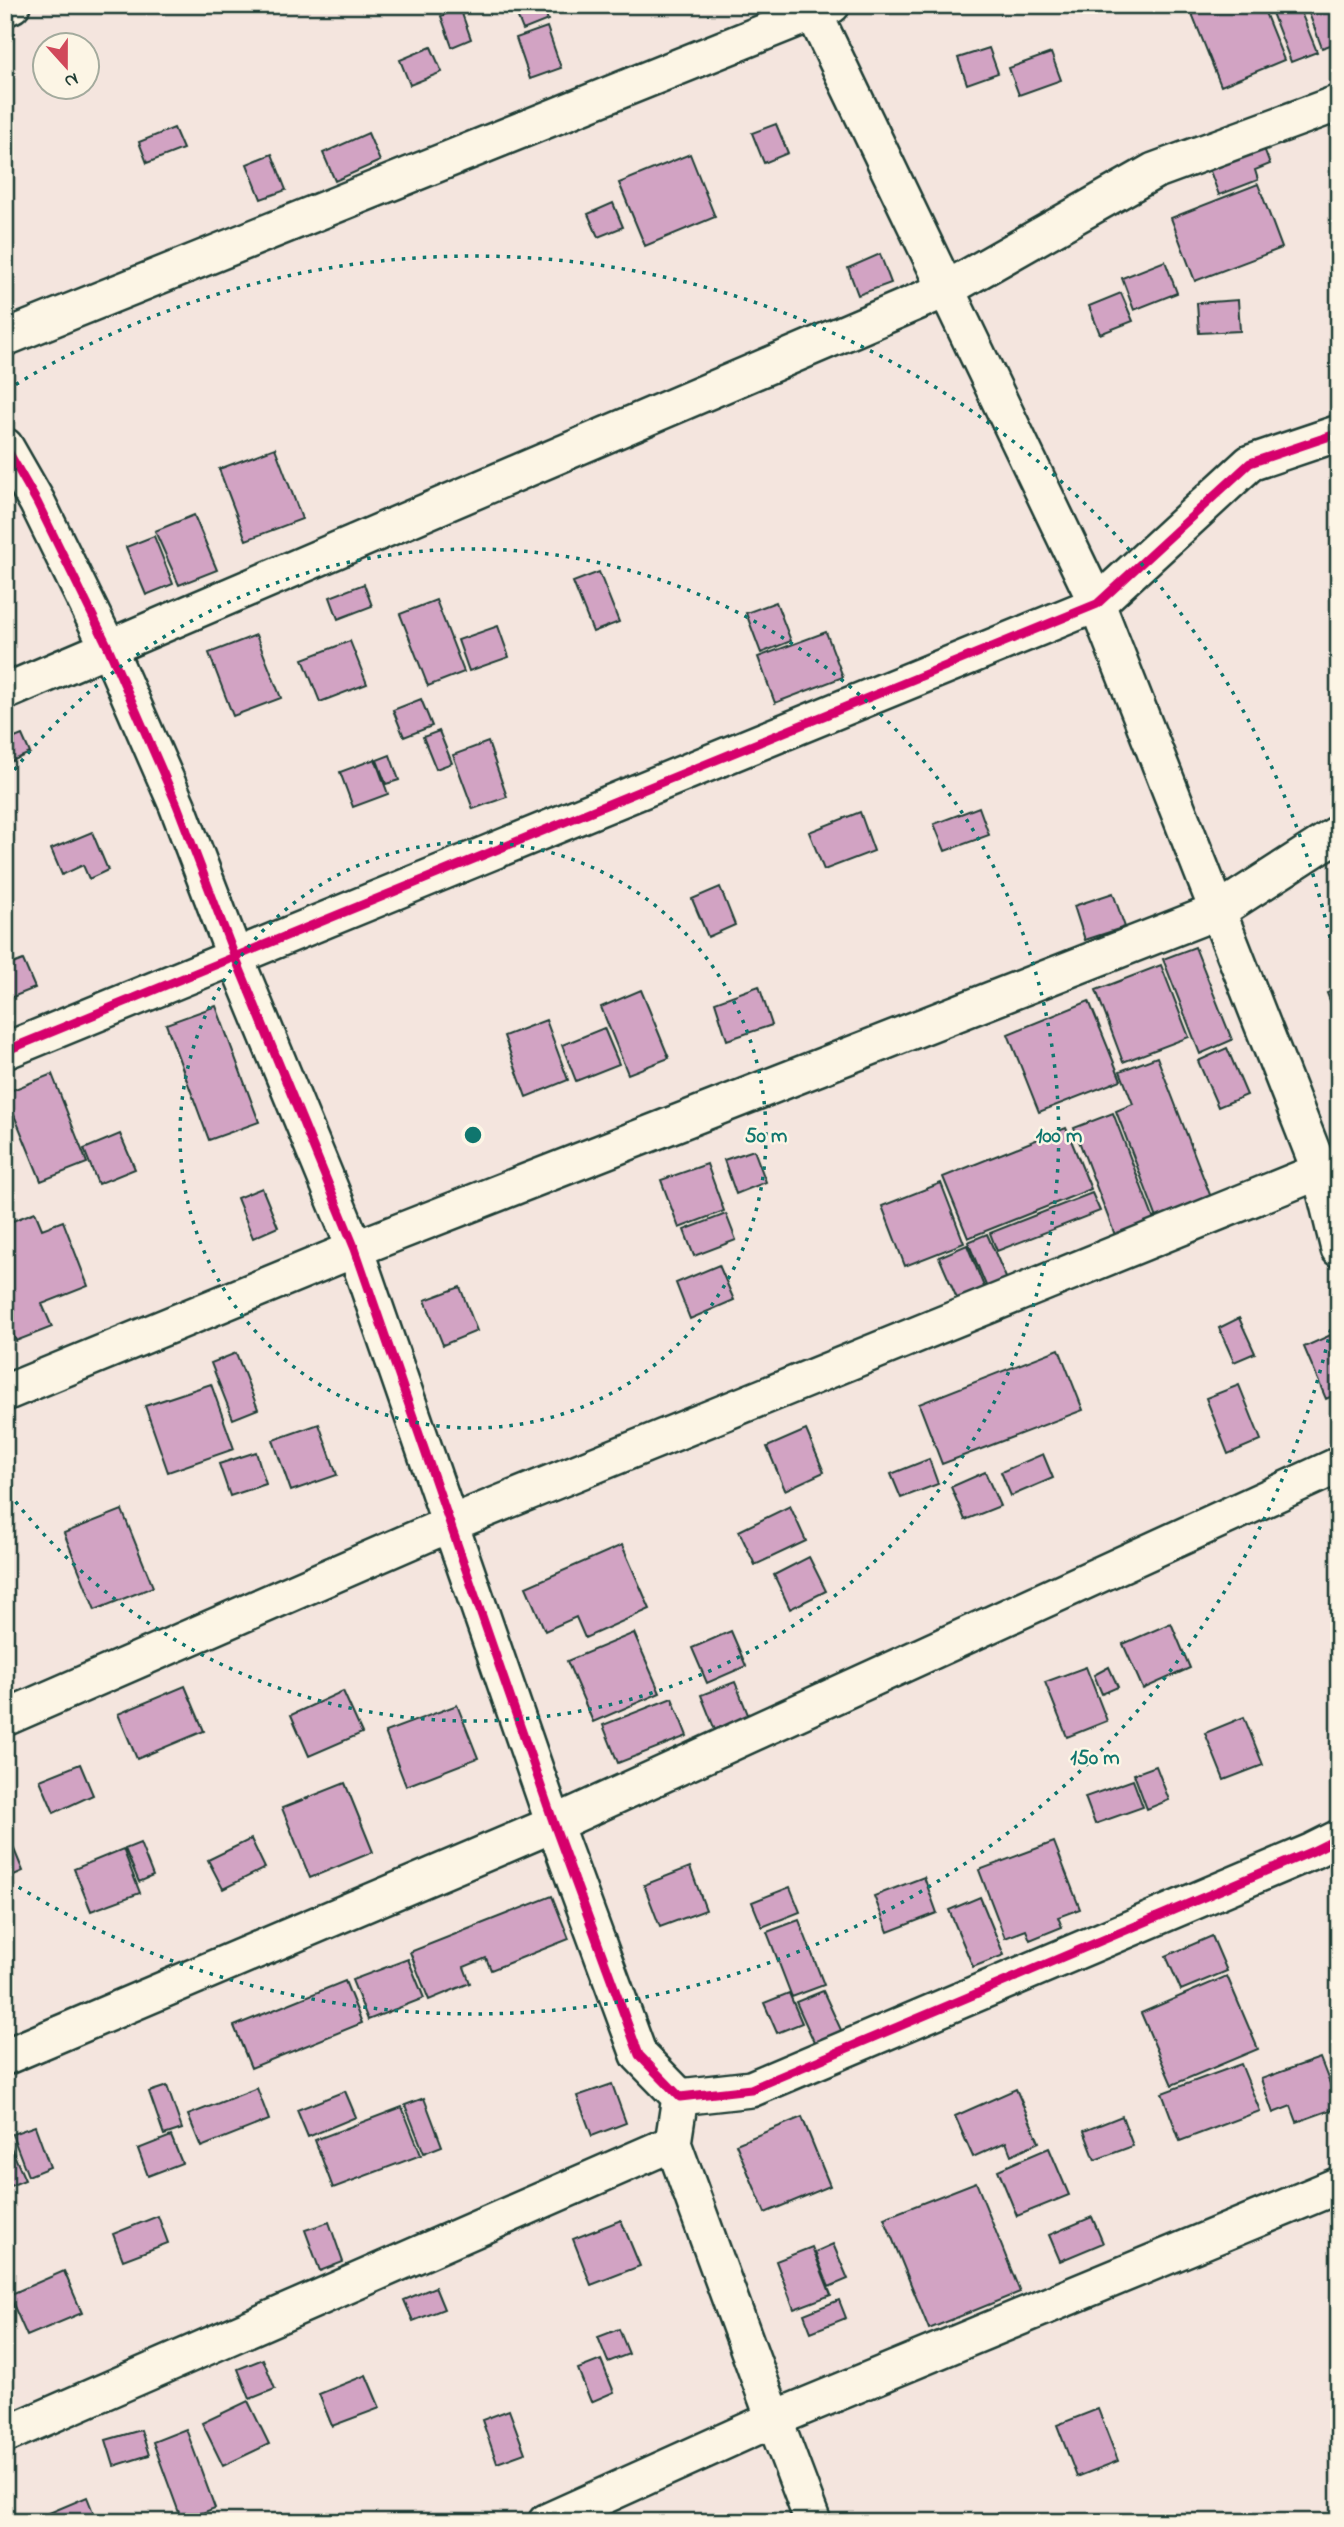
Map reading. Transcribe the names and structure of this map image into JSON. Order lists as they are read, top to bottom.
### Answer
{
  "north": "bottom",
  "rings": ["50 m", "100 m", "150 m"]
}
